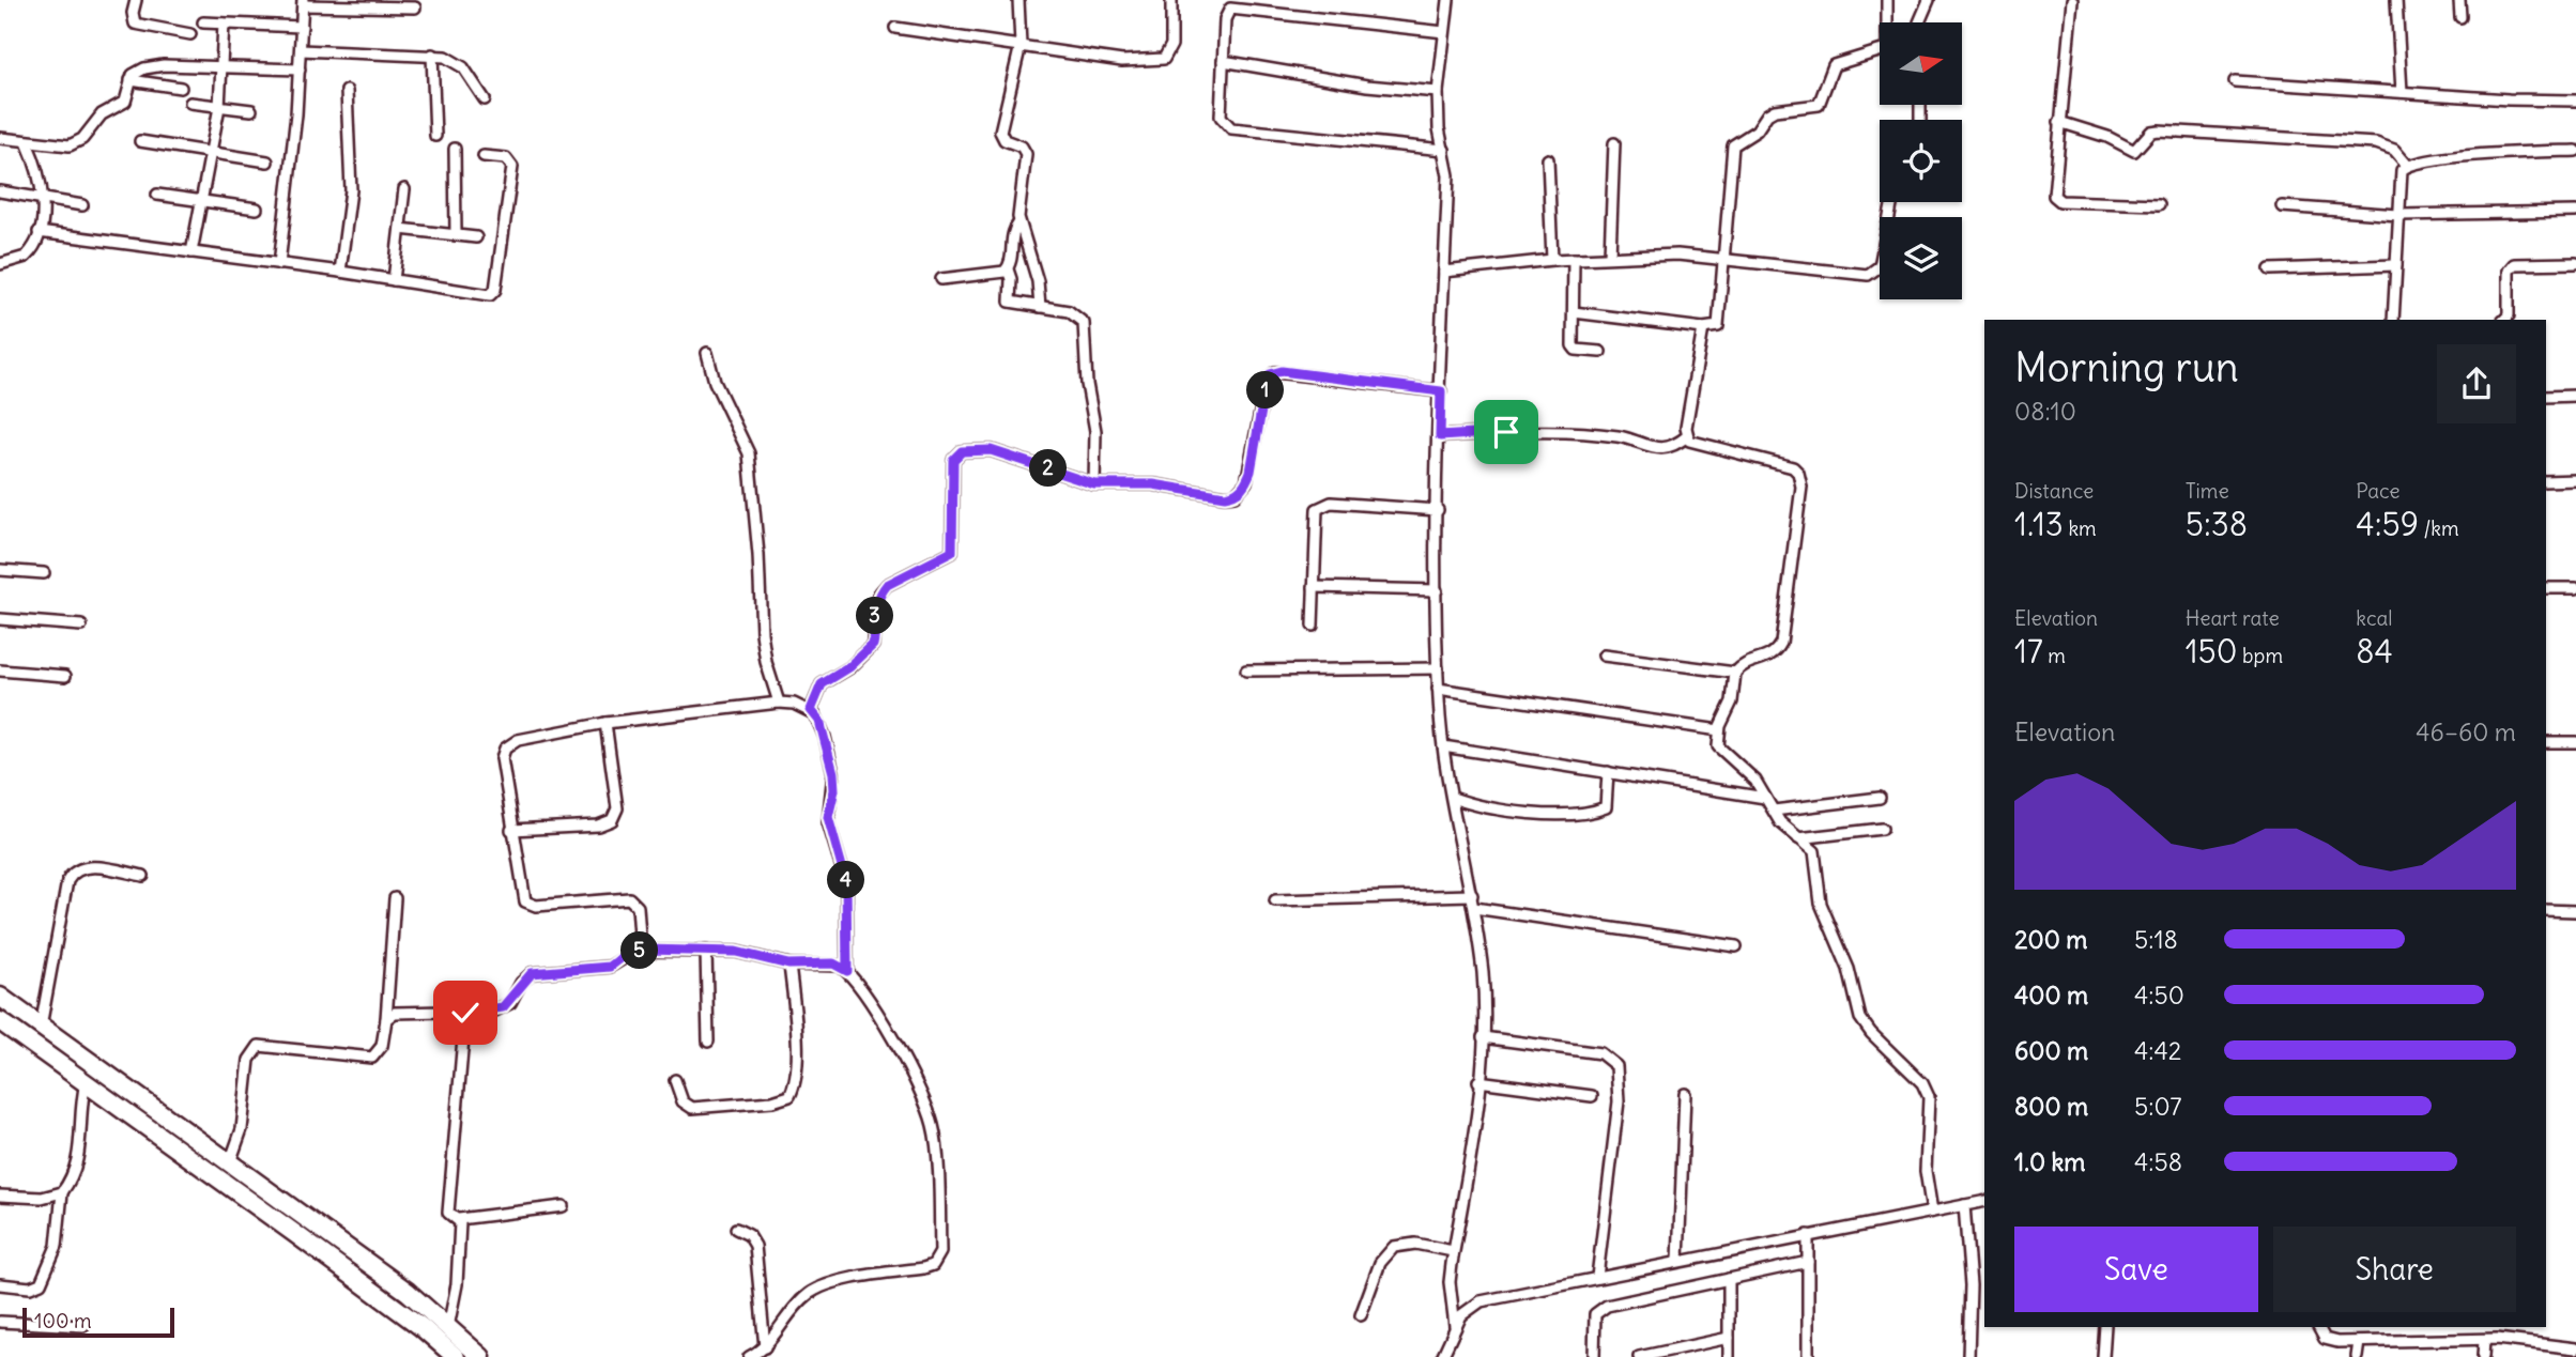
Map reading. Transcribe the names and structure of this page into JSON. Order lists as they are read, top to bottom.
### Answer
{
  "scale_bar": "100 m",
  "north": "right",
  "page": {
    "heading": ["Morning run", "08:10"],
    "pins": [
      "1",
      "2",
      "3",
      "4",
      "5"
    ],
    "stats": [
      ["Distance", "1.13 km"],
      ["Time", "5:38"],
      ["Pace", "4:59 /km"],
      ["Elevation", "17 m"],
      ["Heart rate", "150 bpm"],
      ["kcal", "84"]
    ],
    "chart": ["Elevation", "46–60 m"],
    "list": [
      {
        "name": "200 m",
        "note": "5:18"
      },
      {
        "name": "400 m",
        "note": "4:50"
      },
      {
        "name": "600 m",
        "note": "4:42"
      },
      {
        "name": "800 m",
        "note": "5:07"
      },
      {
        "name": "1.0 km",
        "note": "4:58"
      }
    ],
    "buttons": ["Save", "Share"],
    "scale": "100 m"
  }
}
